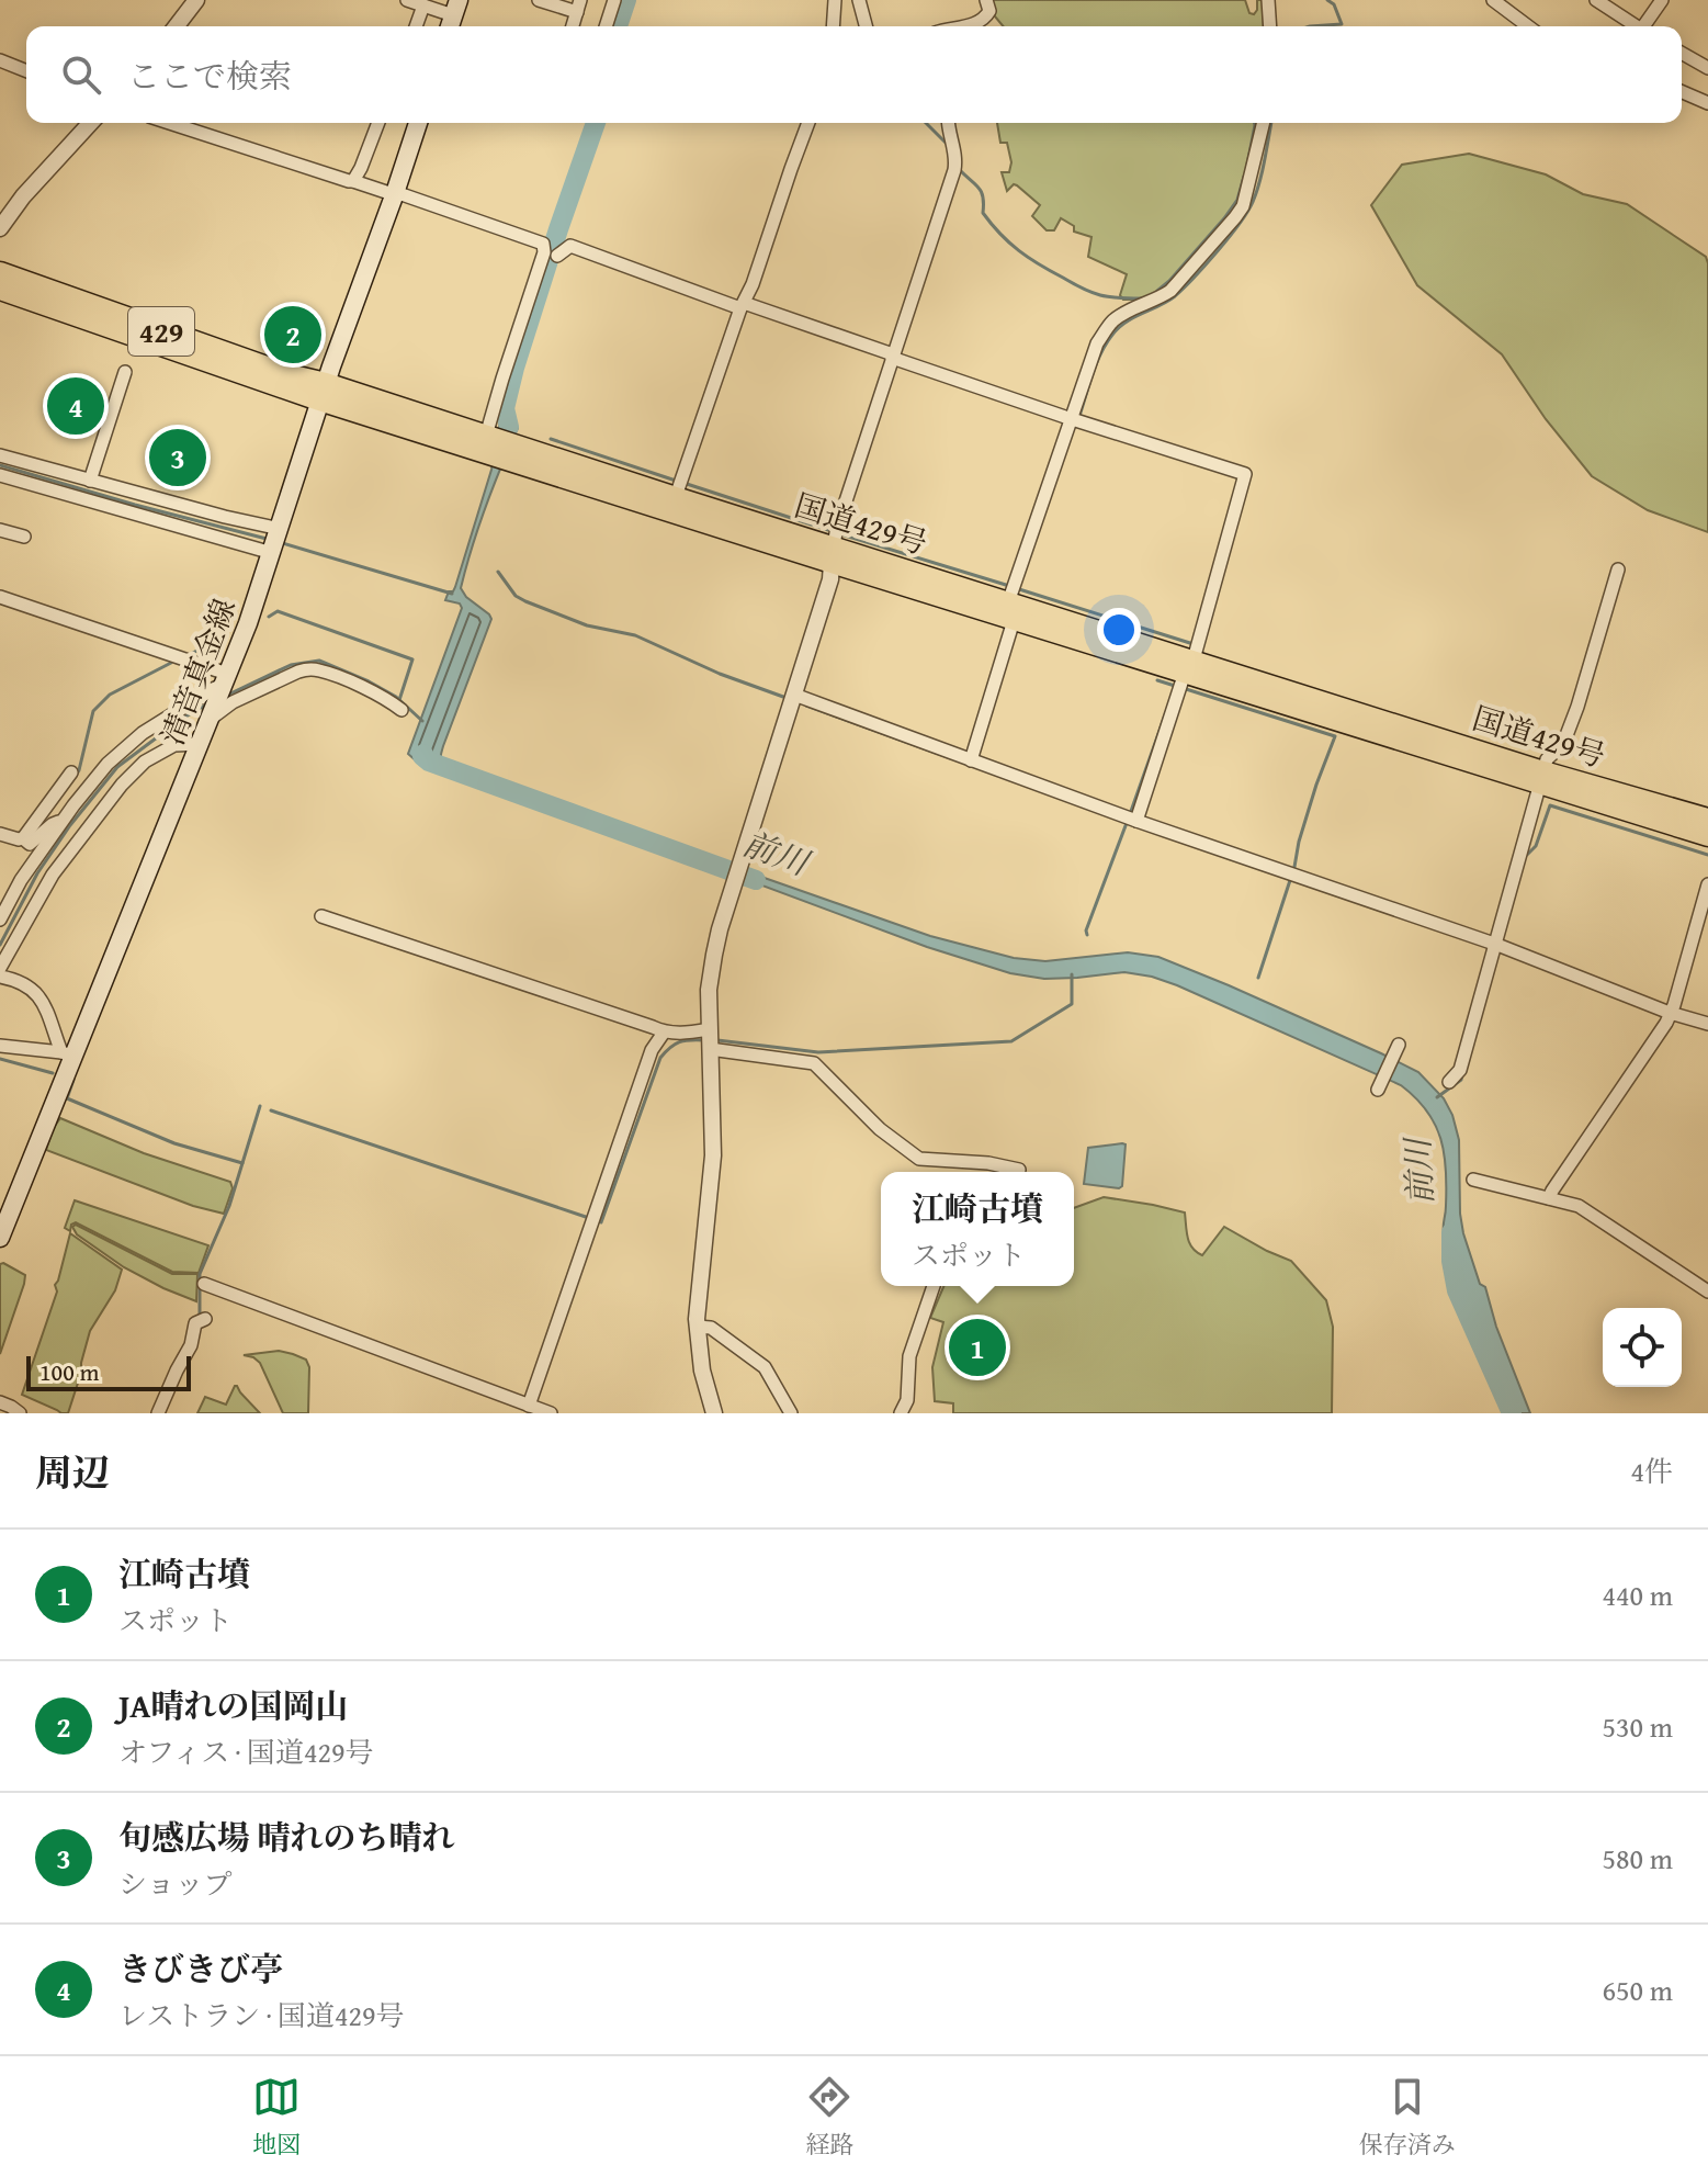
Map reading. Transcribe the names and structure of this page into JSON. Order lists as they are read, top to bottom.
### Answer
{
  "streets": {
    "highway": ["429", "国道429号"],
    "main road": ["清音真金線"]
  },
  "crossings": [
    ["国道429号", "清音真金線"]
  ],
  "water": ["前川"],
  "scale_bar": "100 m",
  "page": {
    "search": "ここで検索",
    "pins": [
      "2",
      "4",
      "3",
      "1"
    ],
    "popup": ["江崎古墳", "スポット"],
    "scale": "100 m",
    "heading": ["周辺", "4件"],
    "list": [
      {
        "mark": "1",
        "name": "江崎古墳",
        "note": "スポット",
        "value": "440 m"
      },
      {
        "mark": "2",
        "name": "JA晴れの国岡山",
        "note": "オフィス · 国道429号",
        "value": "530 m"
      },
      {
        "mark": "3",
        "name": "旬感広場 晴れのち晴れ",
        "note": "ショップ",
        "value": "580 m"
      },
      {
        "mark": "4",
        "name": "きびきび亭",
        "note": "レストラン · 国道429号",
        "value": "650 m"
      }
    ],
    "nav": ["地図", "経路", "保存済み"]
  }
}
